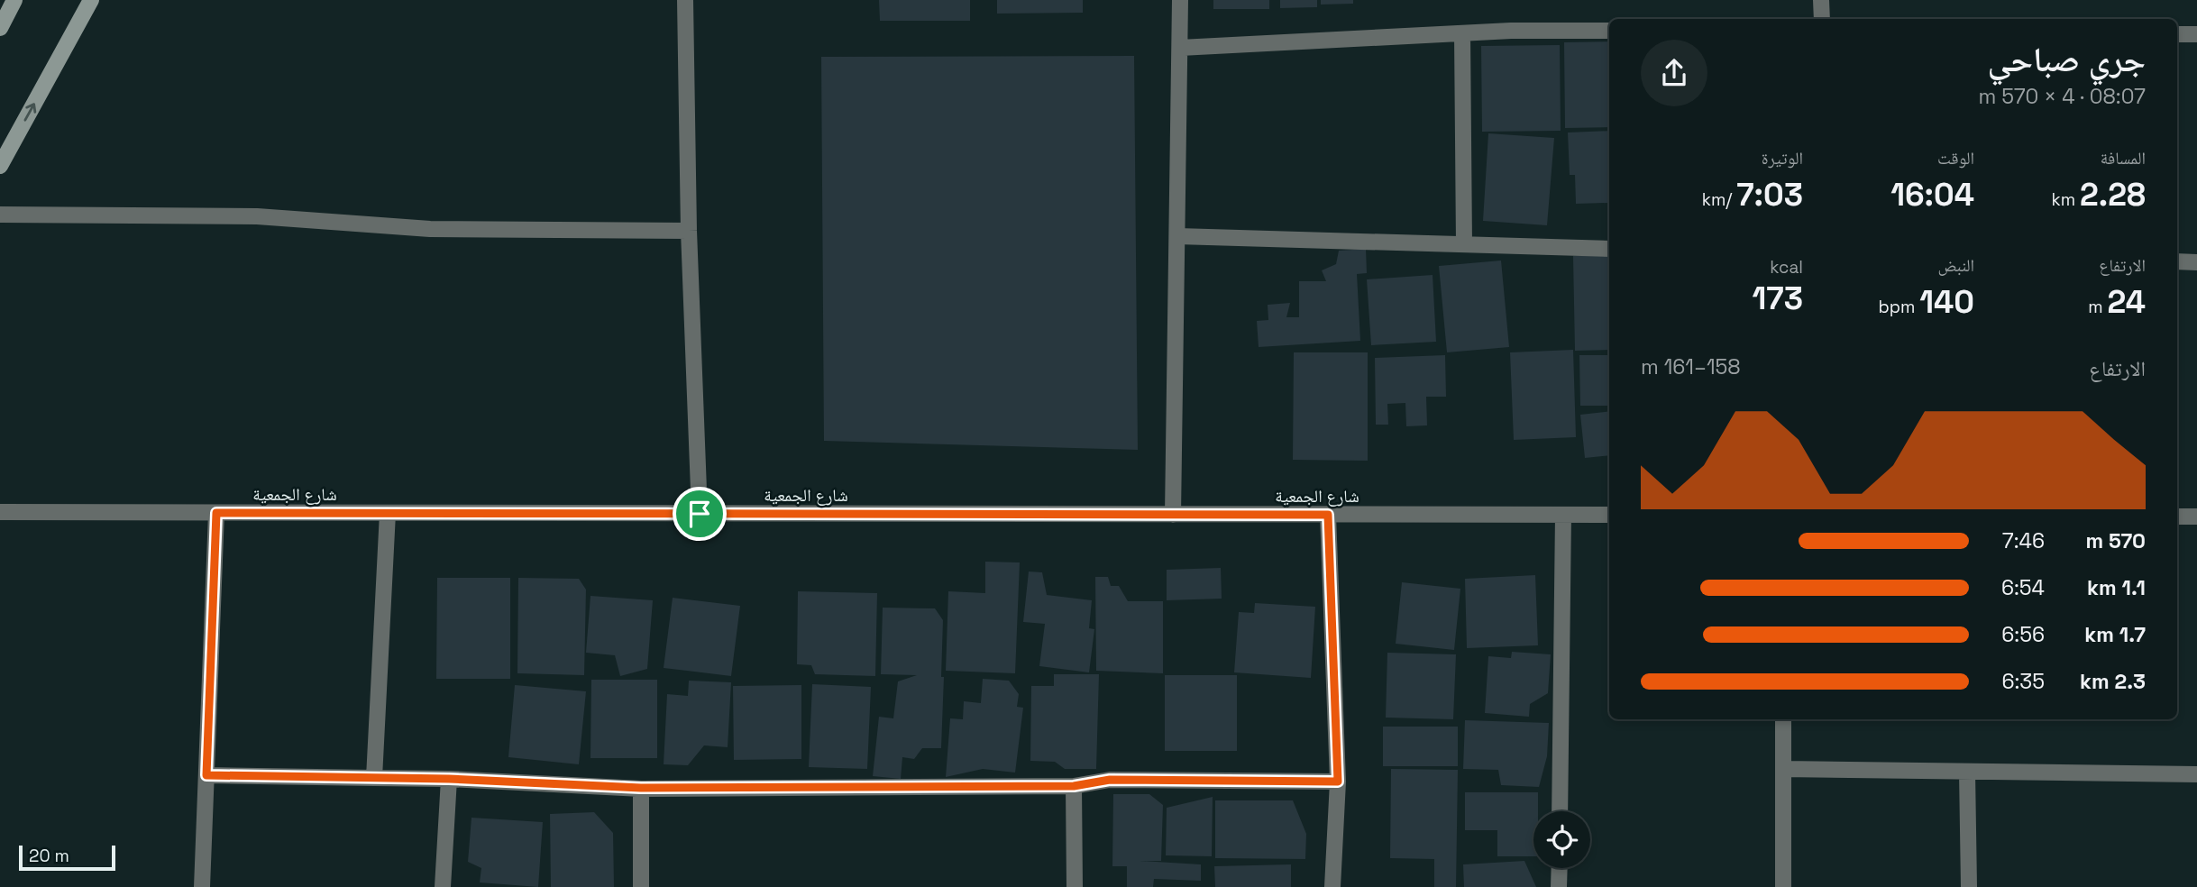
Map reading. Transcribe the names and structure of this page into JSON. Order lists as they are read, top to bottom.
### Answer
{
  "streets": {
    "street": ["شارع الجمعية"]
  },
  "scale_bar": "20 m",
  "page": {
    "heading": ["جري صباحي", "08:07 · 4 × 570 m"],
    "stats": [
      ["المسافة", "2.28 km"],
      ["الوقت", "16:04"],
      ["الوتيرة", "7:03 /km"],
      ["الارتفاع", "24 m"],
      ["النبض", "140 bpm"],
      ["kcal", "173"]
    ],
    "chart": ["الارتفاع", "158–161 m"],
    "list": [
      {
        "name": "570 m",
        "note": "7:46"
      },
      {
        "name": "1.1 km",
        "note": "6:54"
      },
      {
        "name": "1.7 km",
        "note": "6:56"
      },
      {
        "name": "2.3 km",
        "note": "6:35"
      }
    ],
    "scale": "20 m"
  }
}
